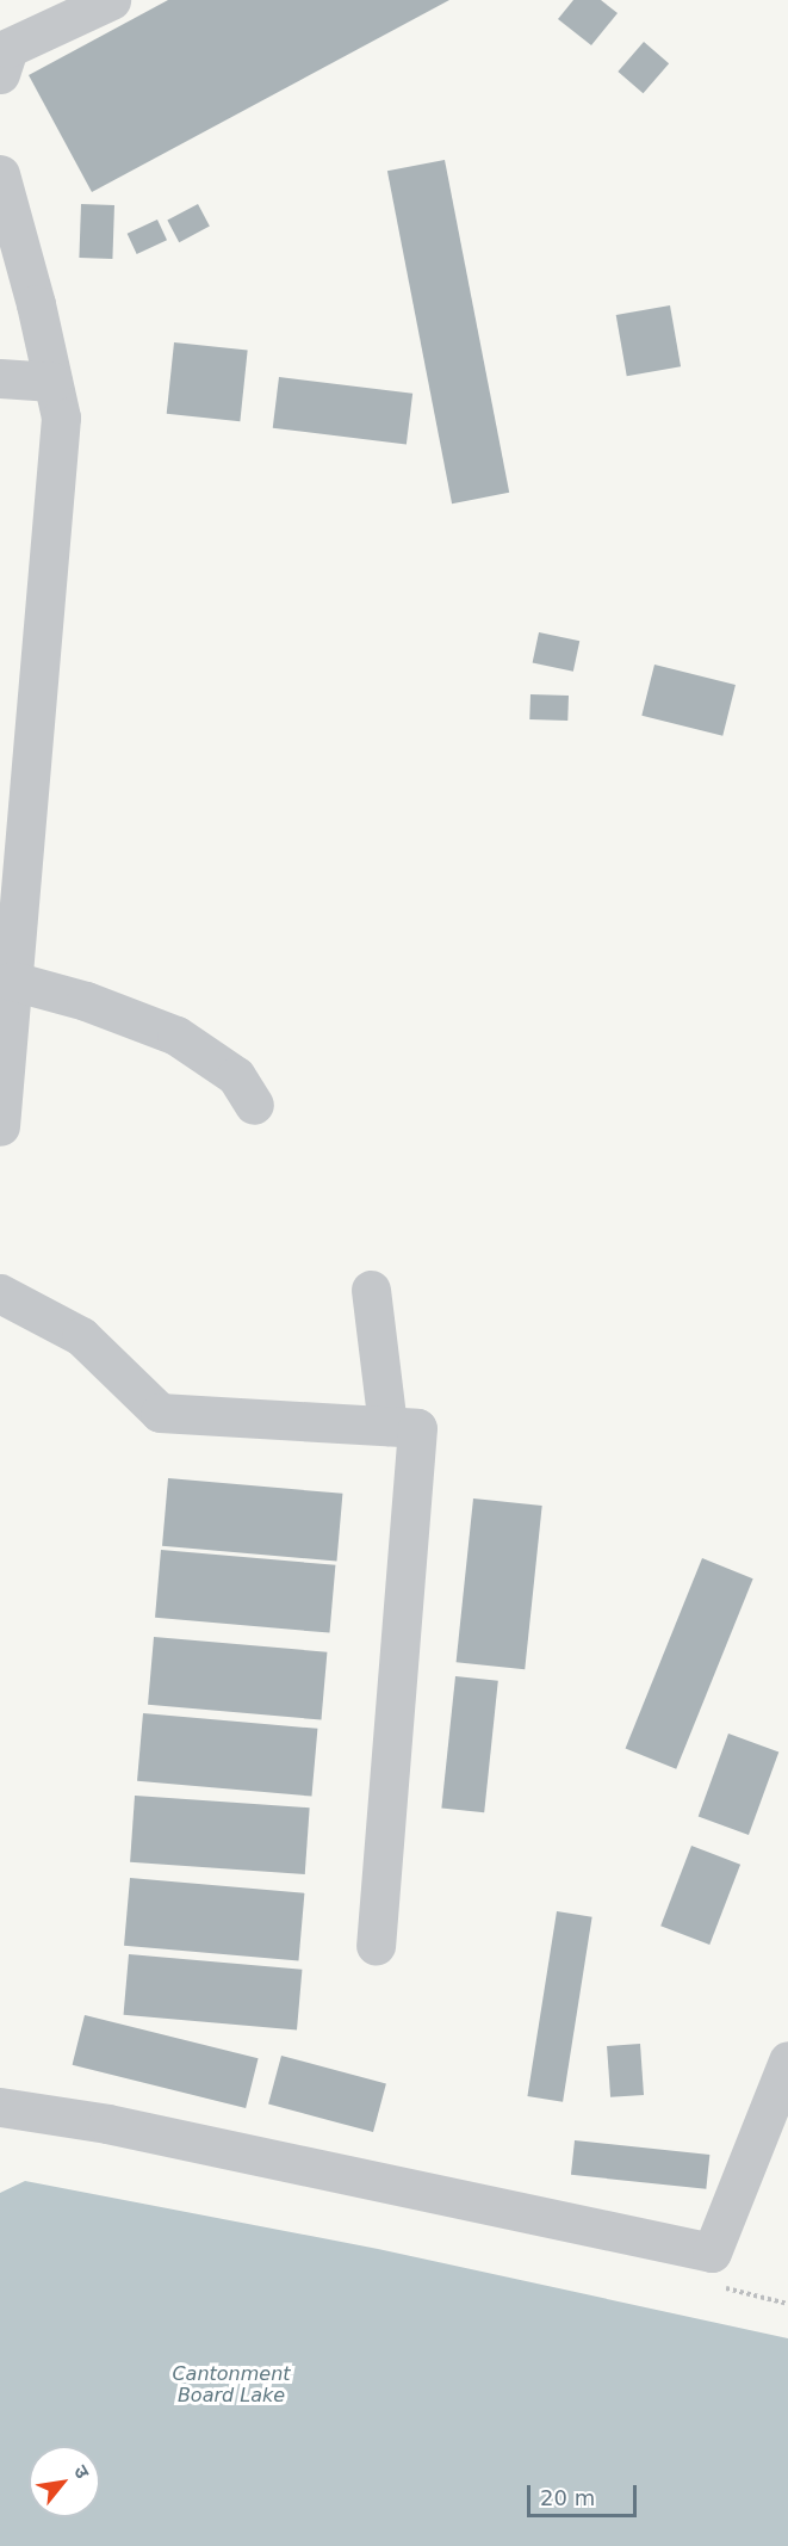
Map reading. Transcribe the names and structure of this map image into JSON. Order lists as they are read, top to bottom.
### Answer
{
  "water": ["Cantonment Board Lake"],
  "scale_bar": "20 m",
  "north": "top right"
}
